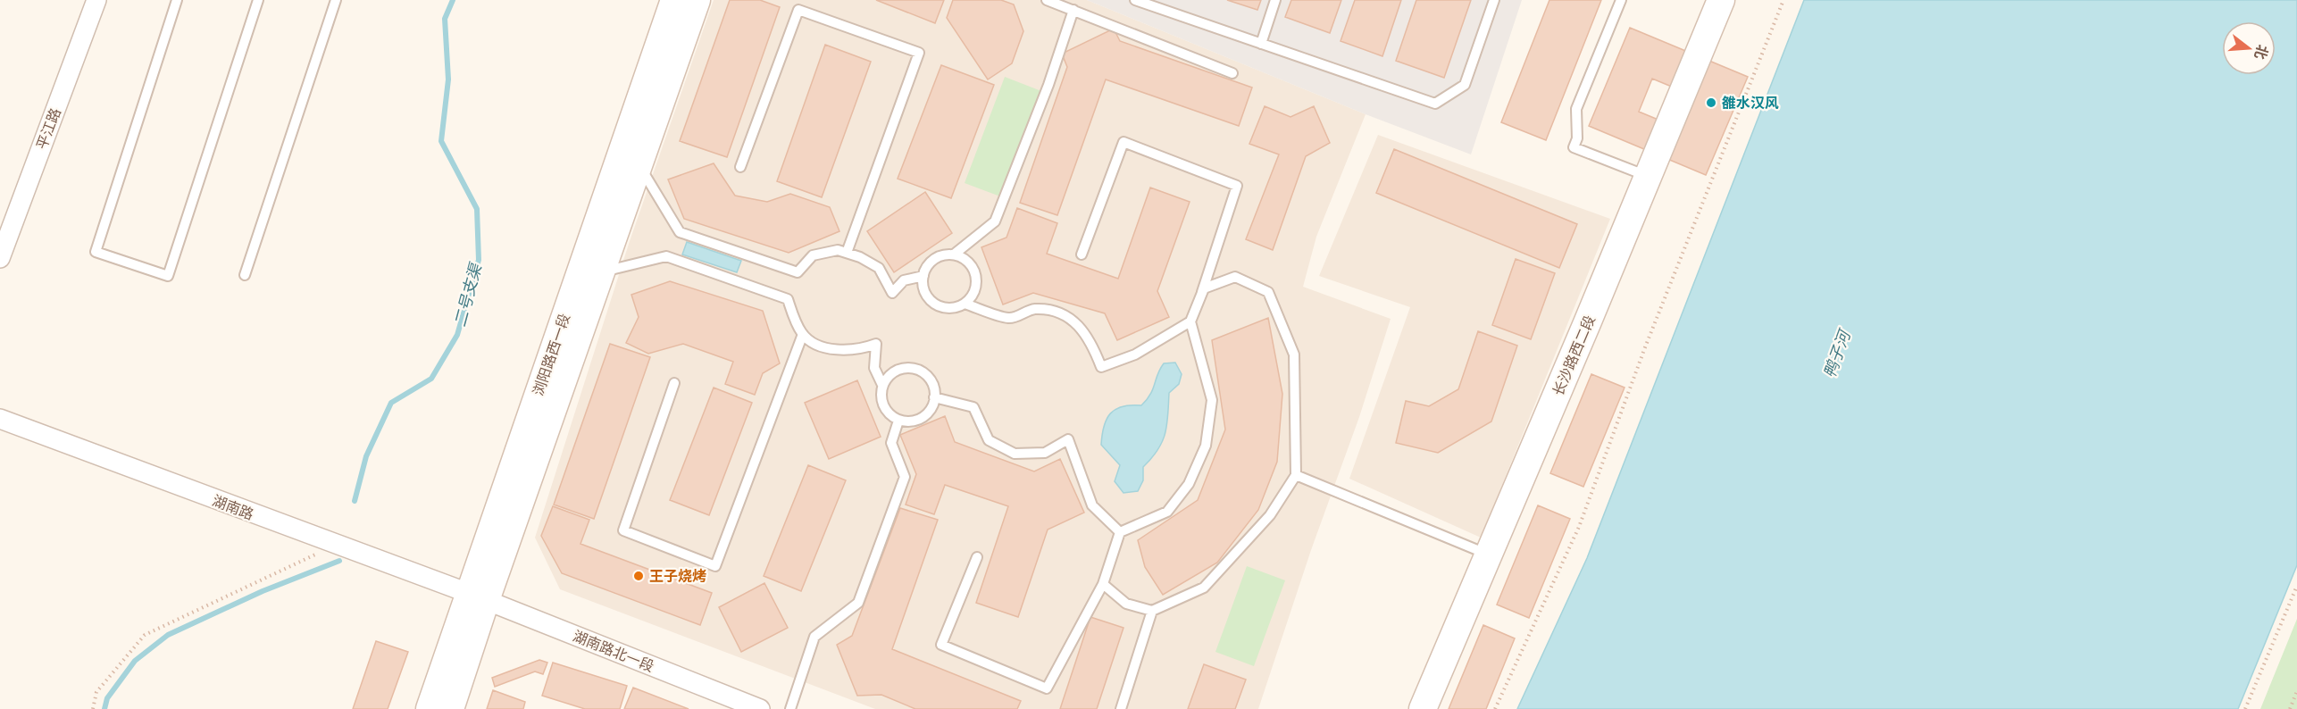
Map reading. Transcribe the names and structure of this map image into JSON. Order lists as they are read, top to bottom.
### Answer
{
  "streets": {
    "street": [
      "平江路",
      "浏阳路西一段",
      "长沙路西二段",
      "湖南路",
      "湖南路北一段"
    ]
  },
  "crossings": [
    ["浏阳路西一段", "湖南路"],
    ["浏阳路西一段", "湖南路北一段"],
    ["湖南路", "湖南路北一段"]
  ],
  "water": ["二号支渠", "鸭子河"],
  "places": ["雒水汉风", "王子烧烤"],
  "north": "right"
}
